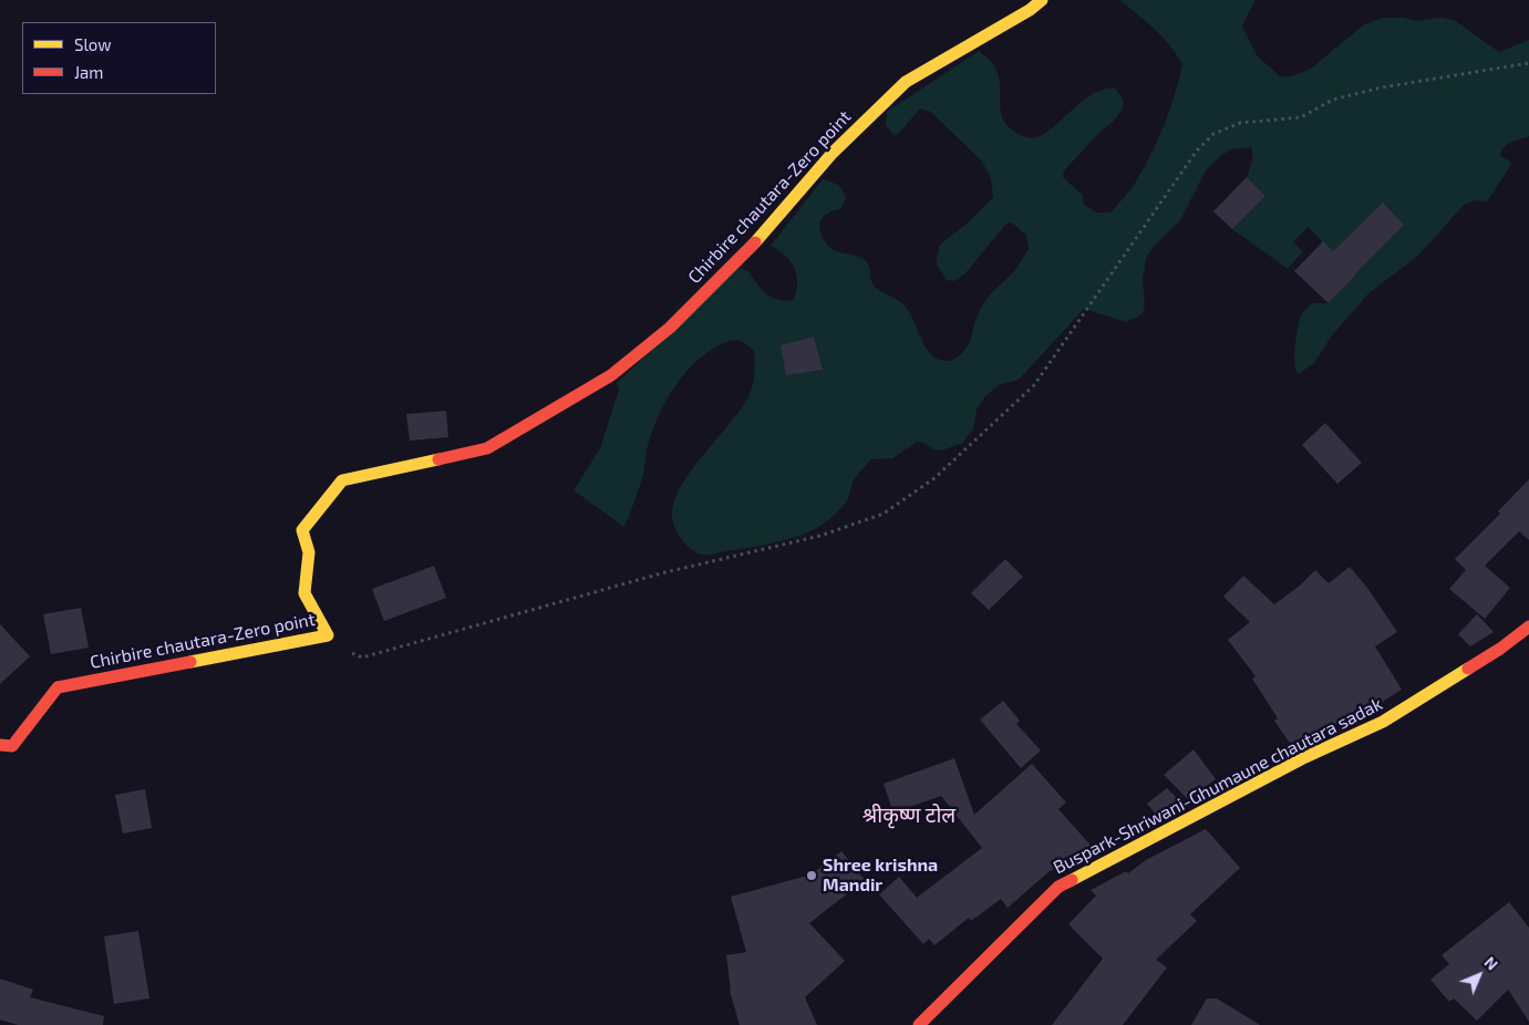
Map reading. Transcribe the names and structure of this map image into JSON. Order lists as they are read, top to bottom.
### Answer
{
  "streets": {
    "street": ["Chirbire chautara-Zero point", "Buspark-Shriwani-Ghumaune chautara sadak"]
  },
  "districts": ["श्रीकृष्ण टोल"],
  "places": ["Shree krishna Mandir"],
  "legend": ["Slow", "Jam"],
  "north": "top right"
}
